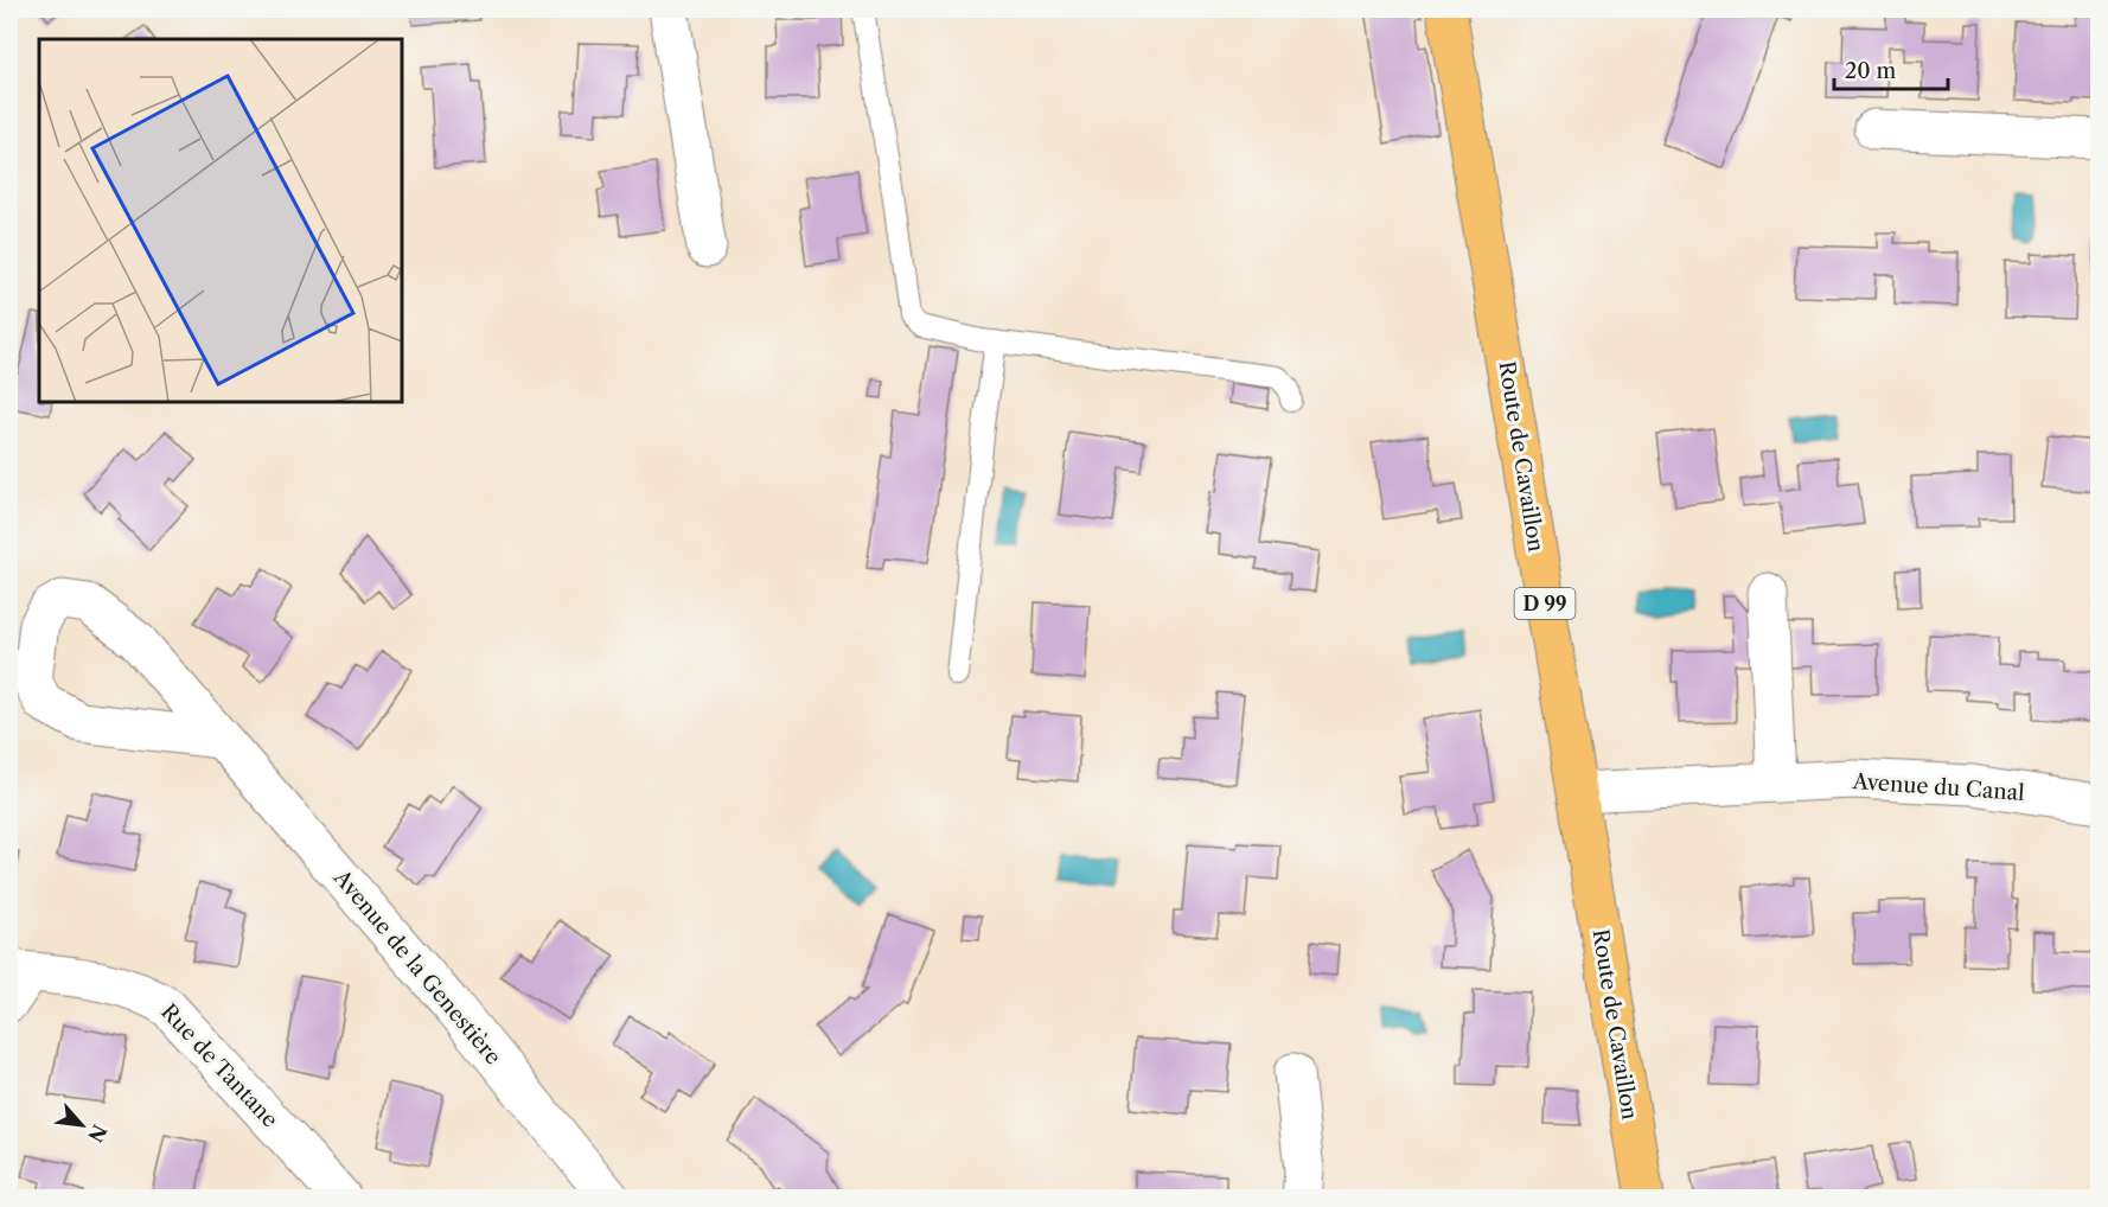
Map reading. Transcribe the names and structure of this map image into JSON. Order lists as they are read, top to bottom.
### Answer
{
  "streets": {
    "main road": ["Route de Cavaillon", "D 99"],
    "street": ["Avenue du Canal", "Avenue de la Genestière", "Rue de Tantane"]
  },
  "crossings": [
    ["Route de Cavaillon", "Avenue du Canal"]
  ],
  "scale_bar": "20 m",
  "north": "bottom right"
}
